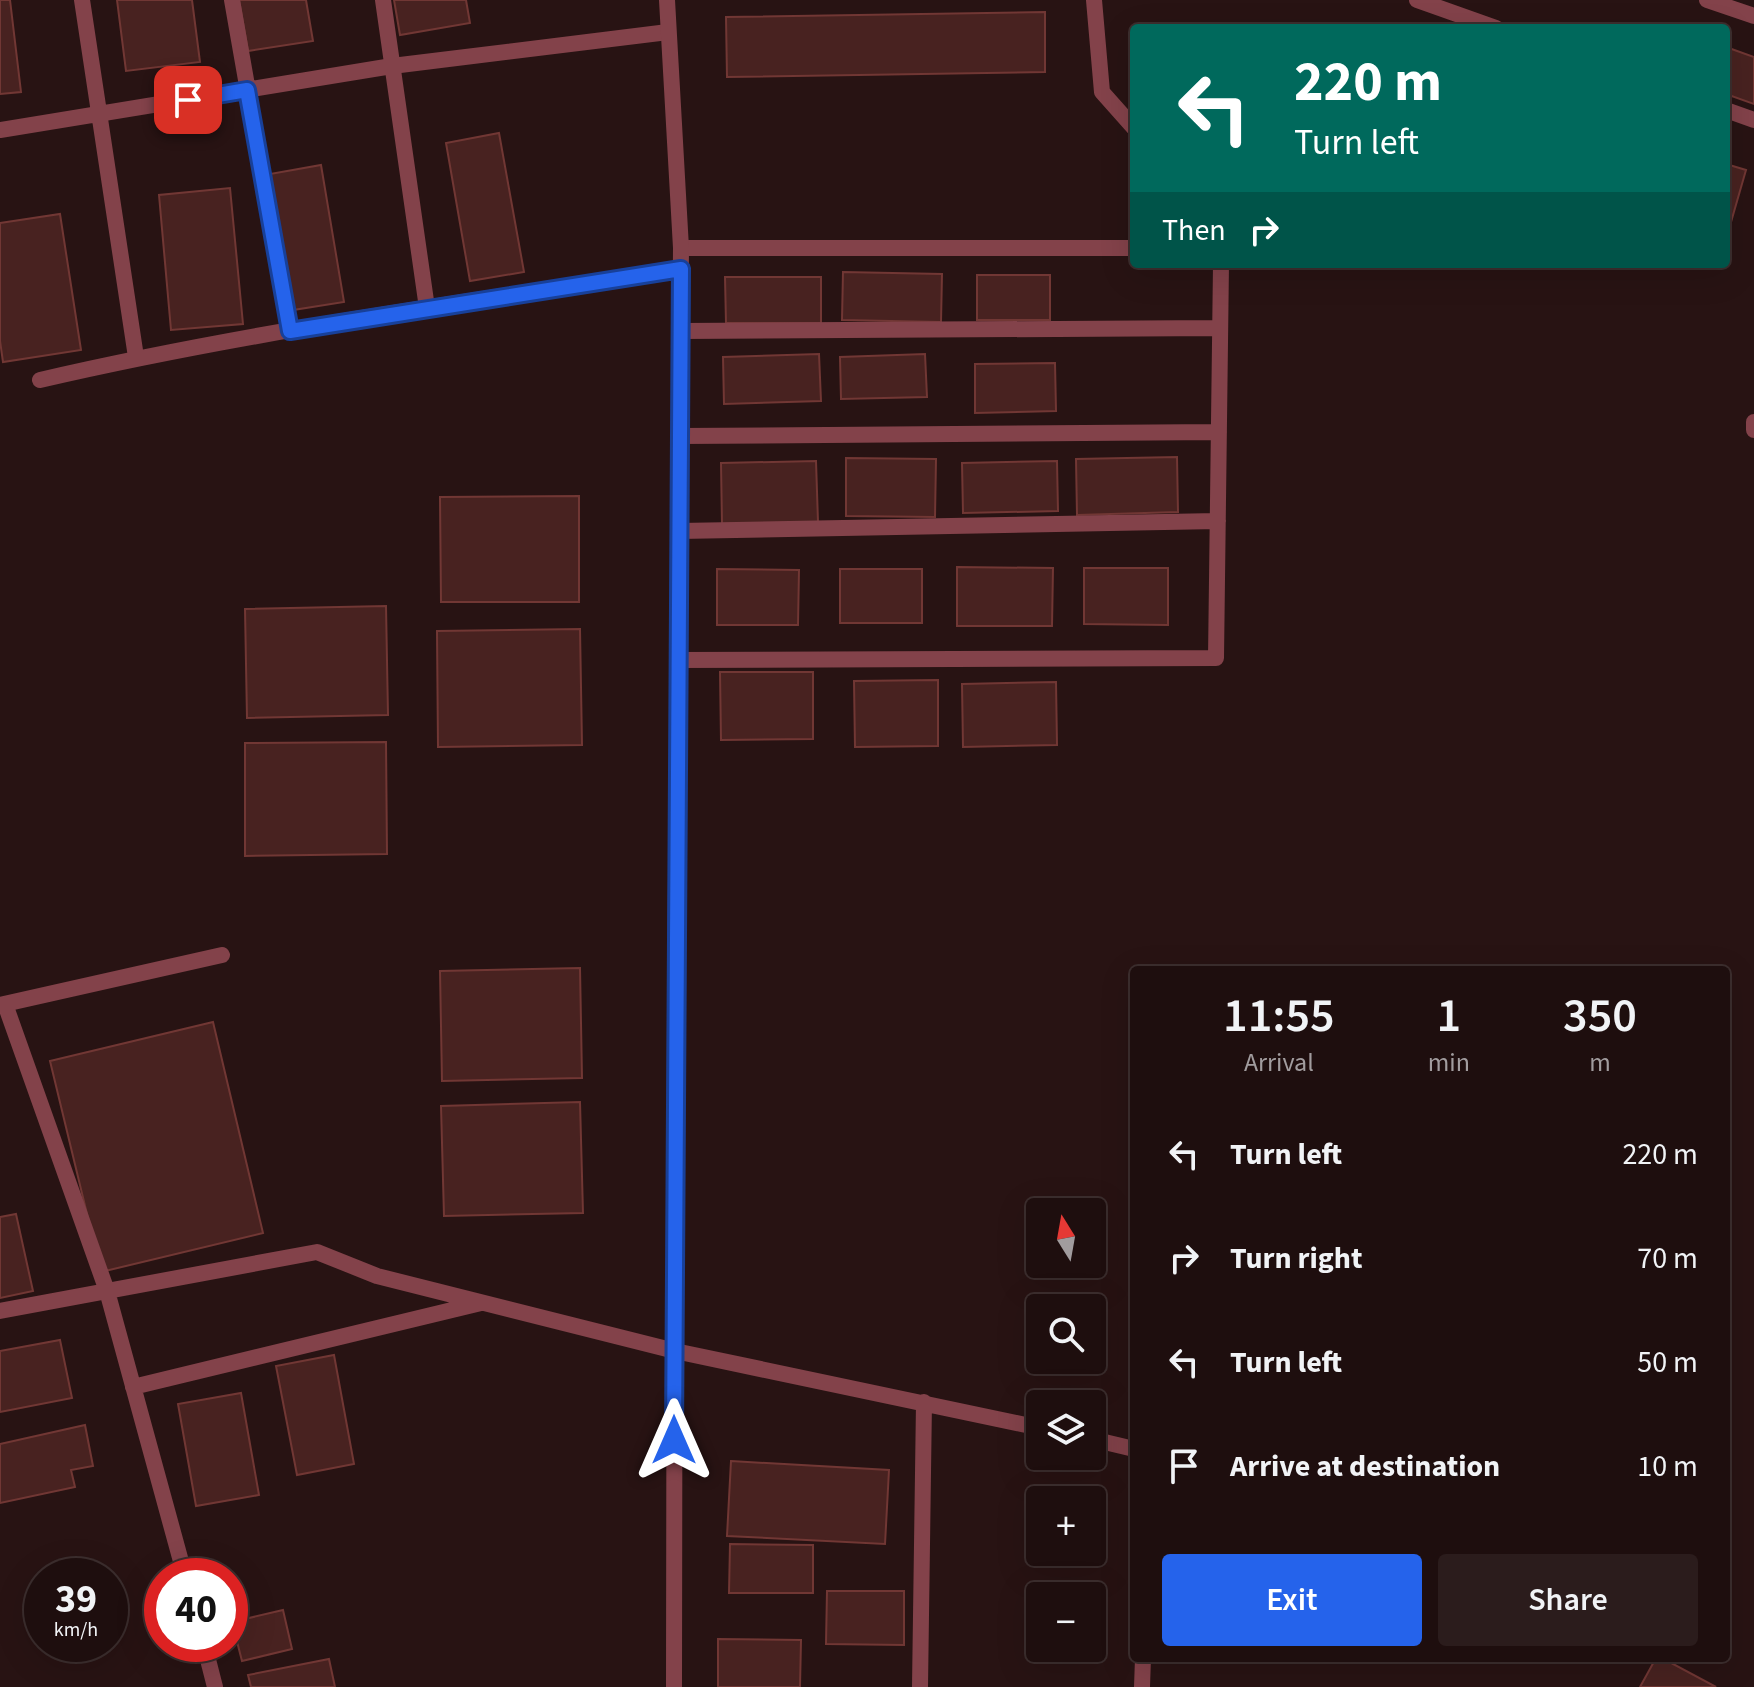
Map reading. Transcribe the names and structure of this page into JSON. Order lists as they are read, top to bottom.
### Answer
{
  "north": "top",
  "page": {
    "turn": ["220 m", "Turn left"],
    "then": "Then",
    "eta": [
      "11:55",
      "Arrival",
      "1",
      "min",
      "350",
      "m"
    ],
    "list": [
      {
        "name": "Turn left",
        "value": "220 m"
      },
      {
        "name": "Turn right",
        "value": "70 m"
      },
      {
        "name": "Turn left",
        "value": "50 m"
      },
      {
        "name": "Arrive at destination",
        "value": "10 m"
      }
    ],
    "map_buttons": ["+", "−"],
    "buttons": ["Exit", "Share"],
    "speed": "39 km/h",
    "limit": "40"
  }
}
